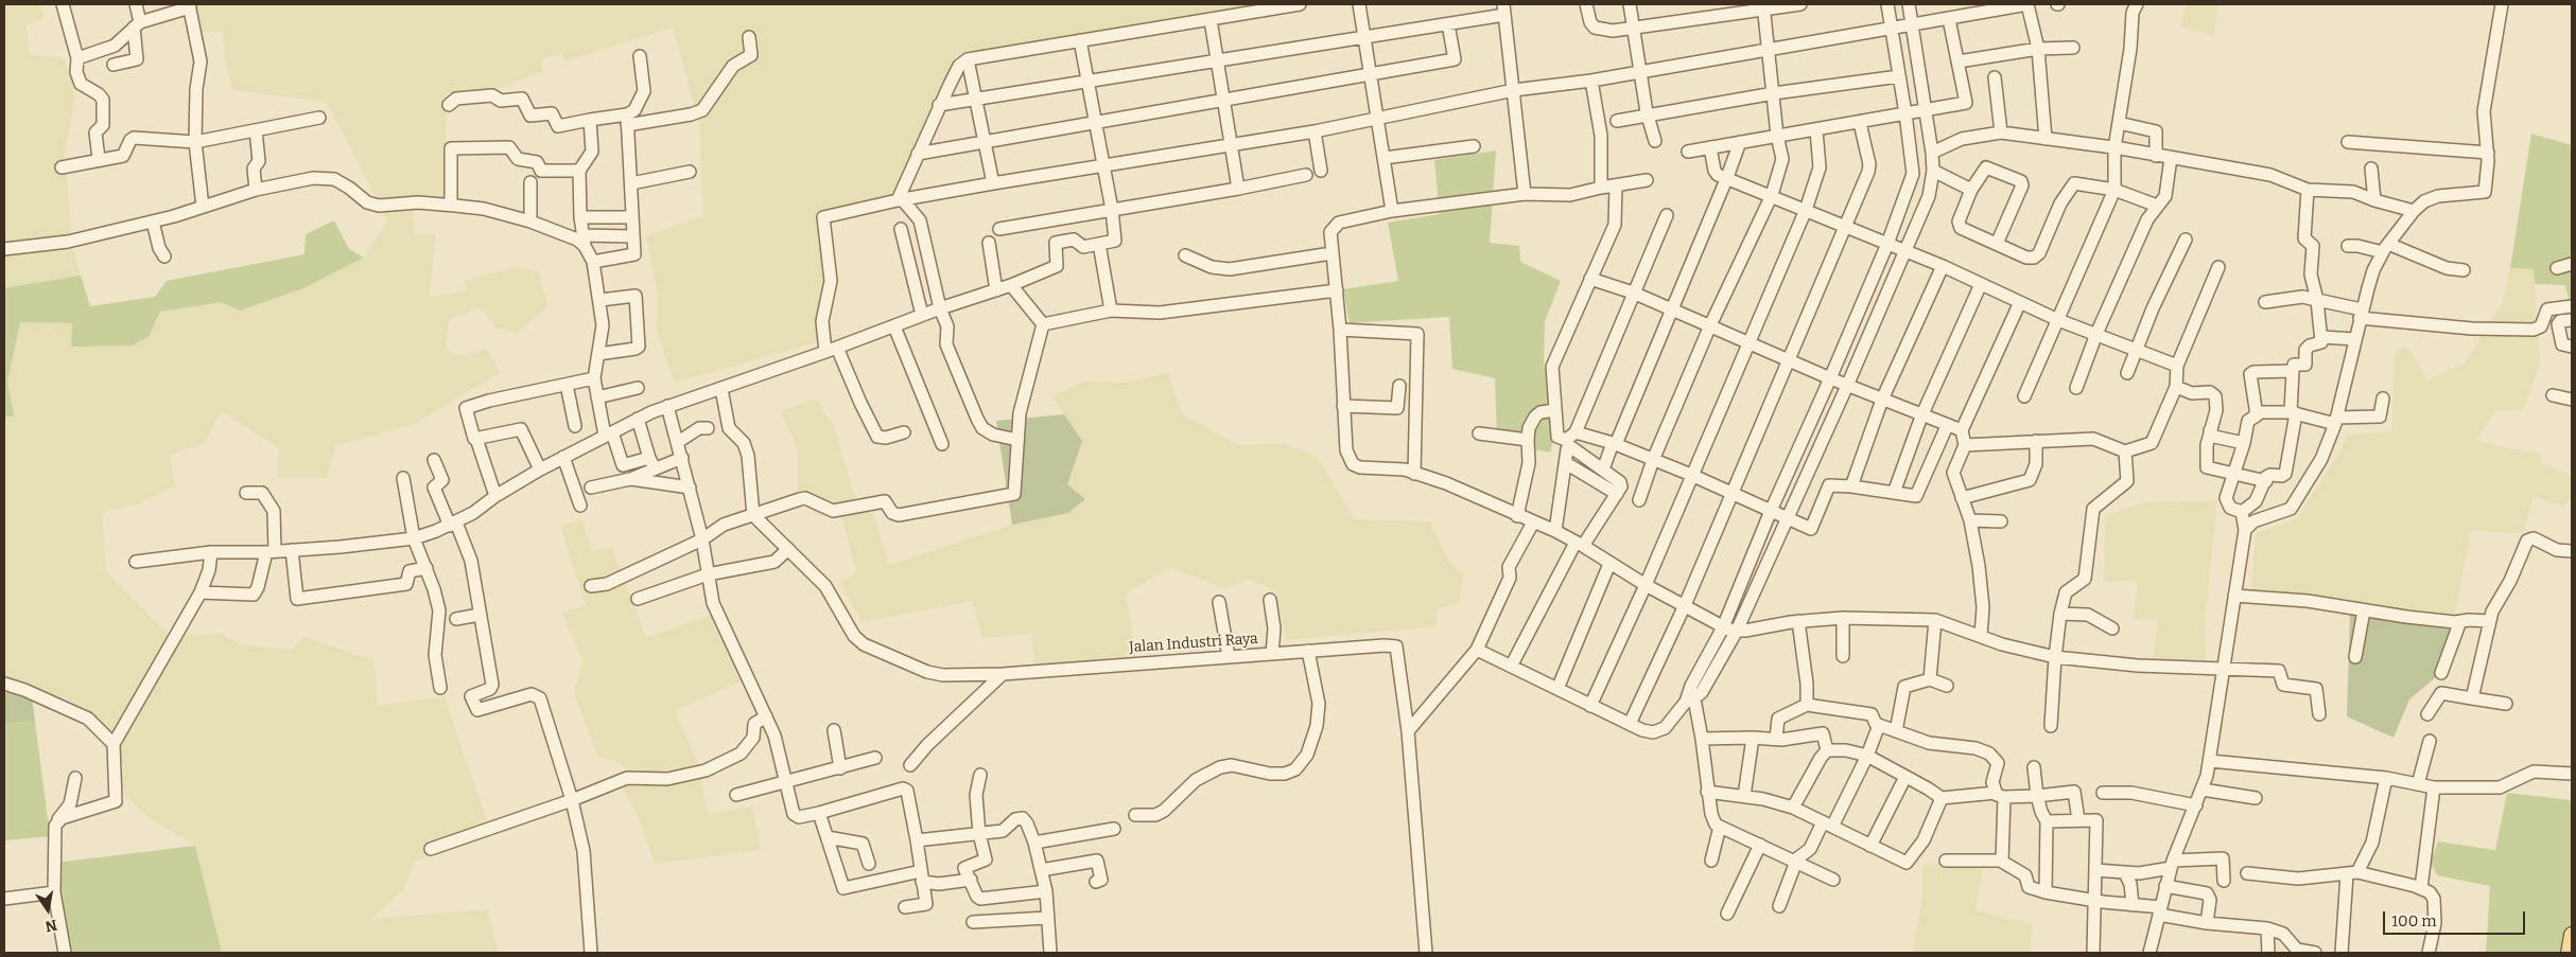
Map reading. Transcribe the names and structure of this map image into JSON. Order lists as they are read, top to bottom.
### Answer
{
  "streets": {
    "street": ["Jalan Industri Raya"]
  },
  "scale_bar": "100 m",
  "north": "bottom"
}
